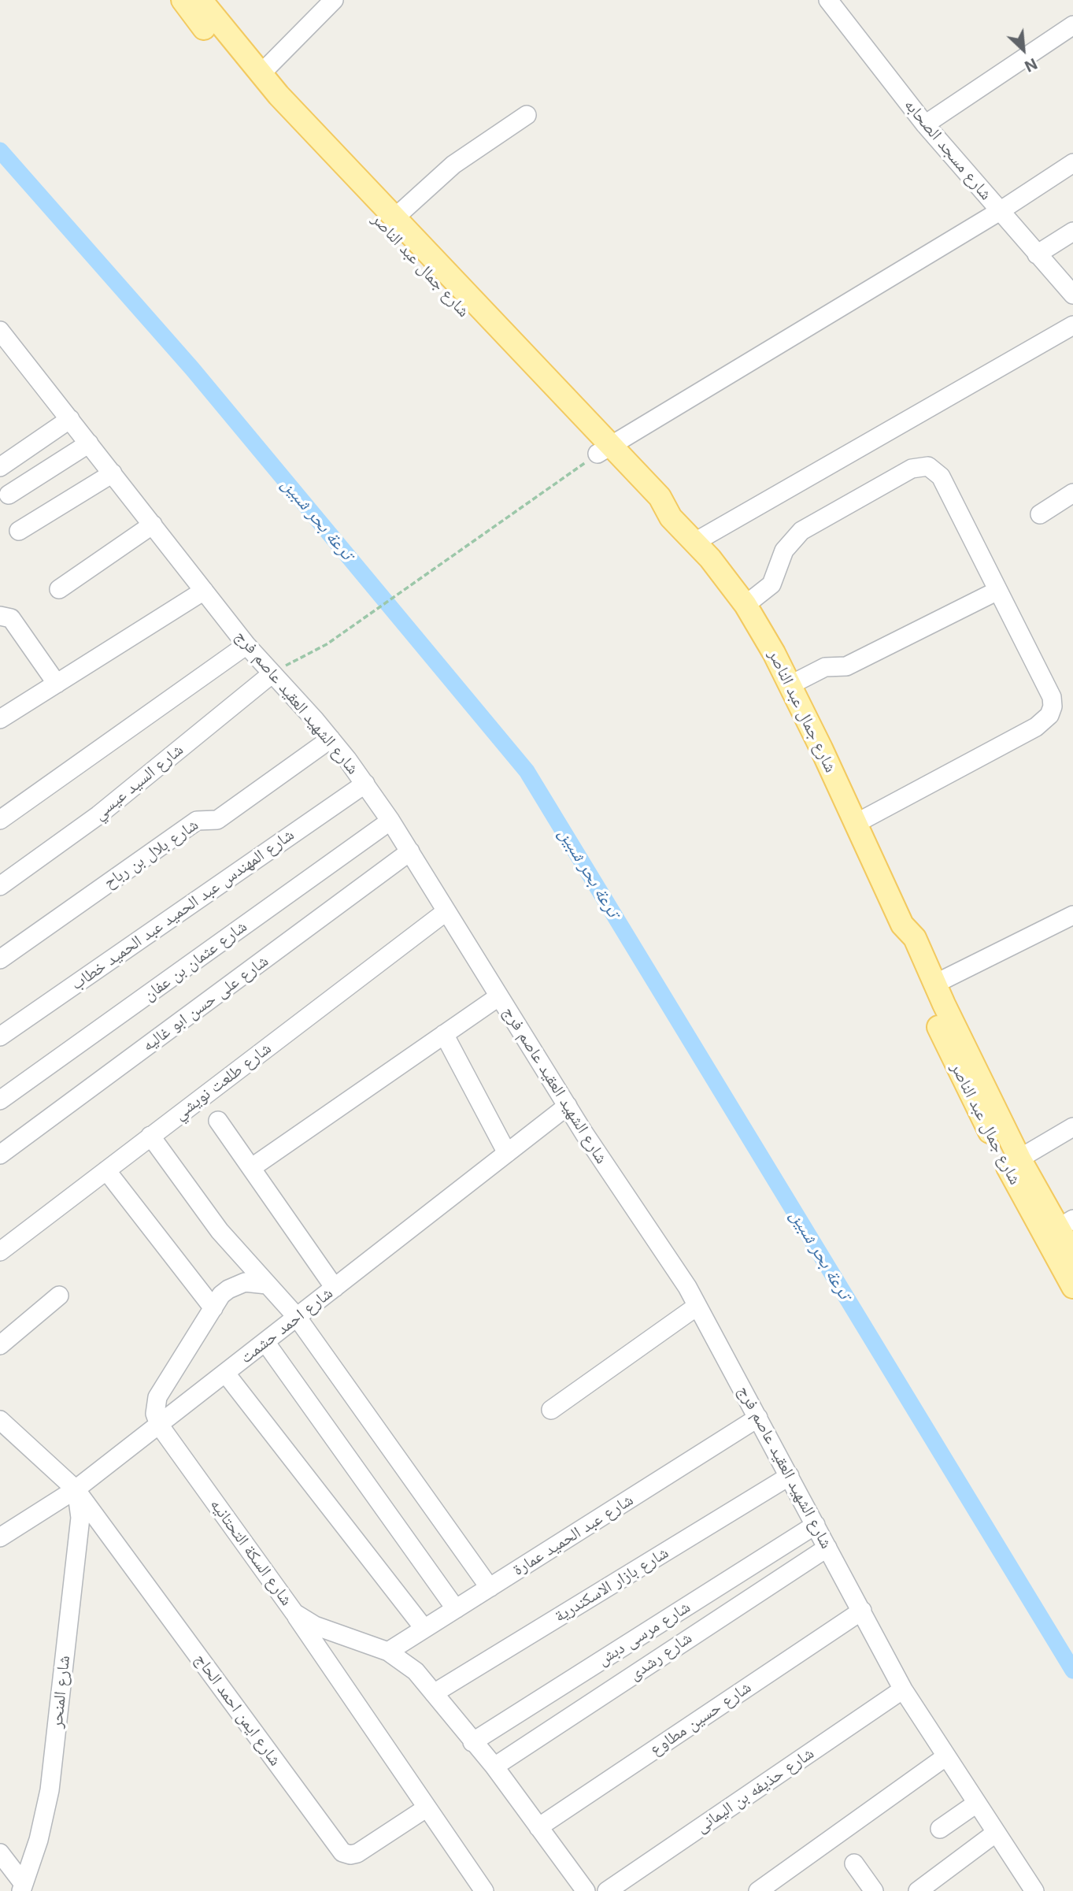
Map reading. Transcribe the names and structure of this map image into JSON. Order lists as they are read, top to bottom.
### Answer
{
  "streets": {
    "main road": ["شارع جمال عبد الناصر"],
    "street": [
      "شارع مسجد الصحابه",
      "شارع الشهيد العقيد عاصم فرج",
      "شارع السيد عيسي",
      "شارع بلال بن رباح",
      "شارع المهندس عبد الحميد عبد الحميد خطاب",
      "شارع عثمان بن عفان",
      "شارع على حسن ابو غاليه",
      "شارع طلعت نويشي",
      "شارع احمد حشمت",
      "شارع عبد الحميد عمارة",
      "شارع السكة التحتانيه",
      "شارع بازار الاسكندرية",
      "شارع مرسى دبش",
      "شارع رشدى",
      "شارع المنحر",
      "شارع ايمن احمد الحاج",
      "شارع حسين مطاوع",
      "شارع حذيفه بن اليمانى"
    ]
  },
  "crossings": [
    ["شارع الشهيد العقيد عاصم فرج", "شارع السيد عيسي"],
    ["شارع الشهيد العقيد عاصم فرج", "شارع بلال بن رباح"],
    ["شارع الشهيد العقيد عاصم فرج", "شارع المهندس عبد الحميد عبد الحميد خطاب"],
    ["شارع الشهيد العقيد عاصم فرج", "شارع عثمان بن عفان"],
    ["شارع الشهيد العقيد عاصم فرج", "شارع على حسن ابو غاليه"],
    ["شارع الشهيد العقيد عاصم فرج", "شارع طلعت نويشي"],
    ["شارع الشهيد العقيد عاصم فرج", "شارع احمد حشمت"],
    ["شارع الشهيد العقيد عاصم فرج", "شارع عبد الحميد عمارة"],
    ["شارع الشهيد العقيد عاصم فرج", "شارع بازار الاسكندرية"],
    ["شارع الشهيد العقيد عاصم فرج", "شارع مرسى دبش"],
    ["شارع الشهيد العقيد عاصم فرج", "شارع رشدى"],
    ["شارع الشهيد العقيد عاصم فرج", "شارع حسين مطاوع"],
    ["شارع الشهيد العقيد عاصم فرج", "شارع حذيفه بن اليمانى"],
    ["شارع احمد حشمت", "شارع السكة التحتانيه"],
    ["شارع احمد حشمت", "شارع المنحر"],
    ["شارع احمد حشمت", "شارع ايمن احمد الحاج"],
    ["شارع عبد الحميد عمارة", "شارع السكة التحتانيه"],
    ["شارع السكة التحتانيه", "شارع بازار الاسكندرية"],
    ["شارع السكة التحتانيه", "شارع مرسى دبش"],
    ["شارع السكة التحتانيه", "شارع رشدى"],
    ["شارع السكة التحتانيه", "شارع حسين مطاوع"],
    ["شارع المنحر", "شارع ايمن احمد الحاج"]
  ],
  "water": ["ترعة بحر شبين"],
  "north": "bottom right"
}
